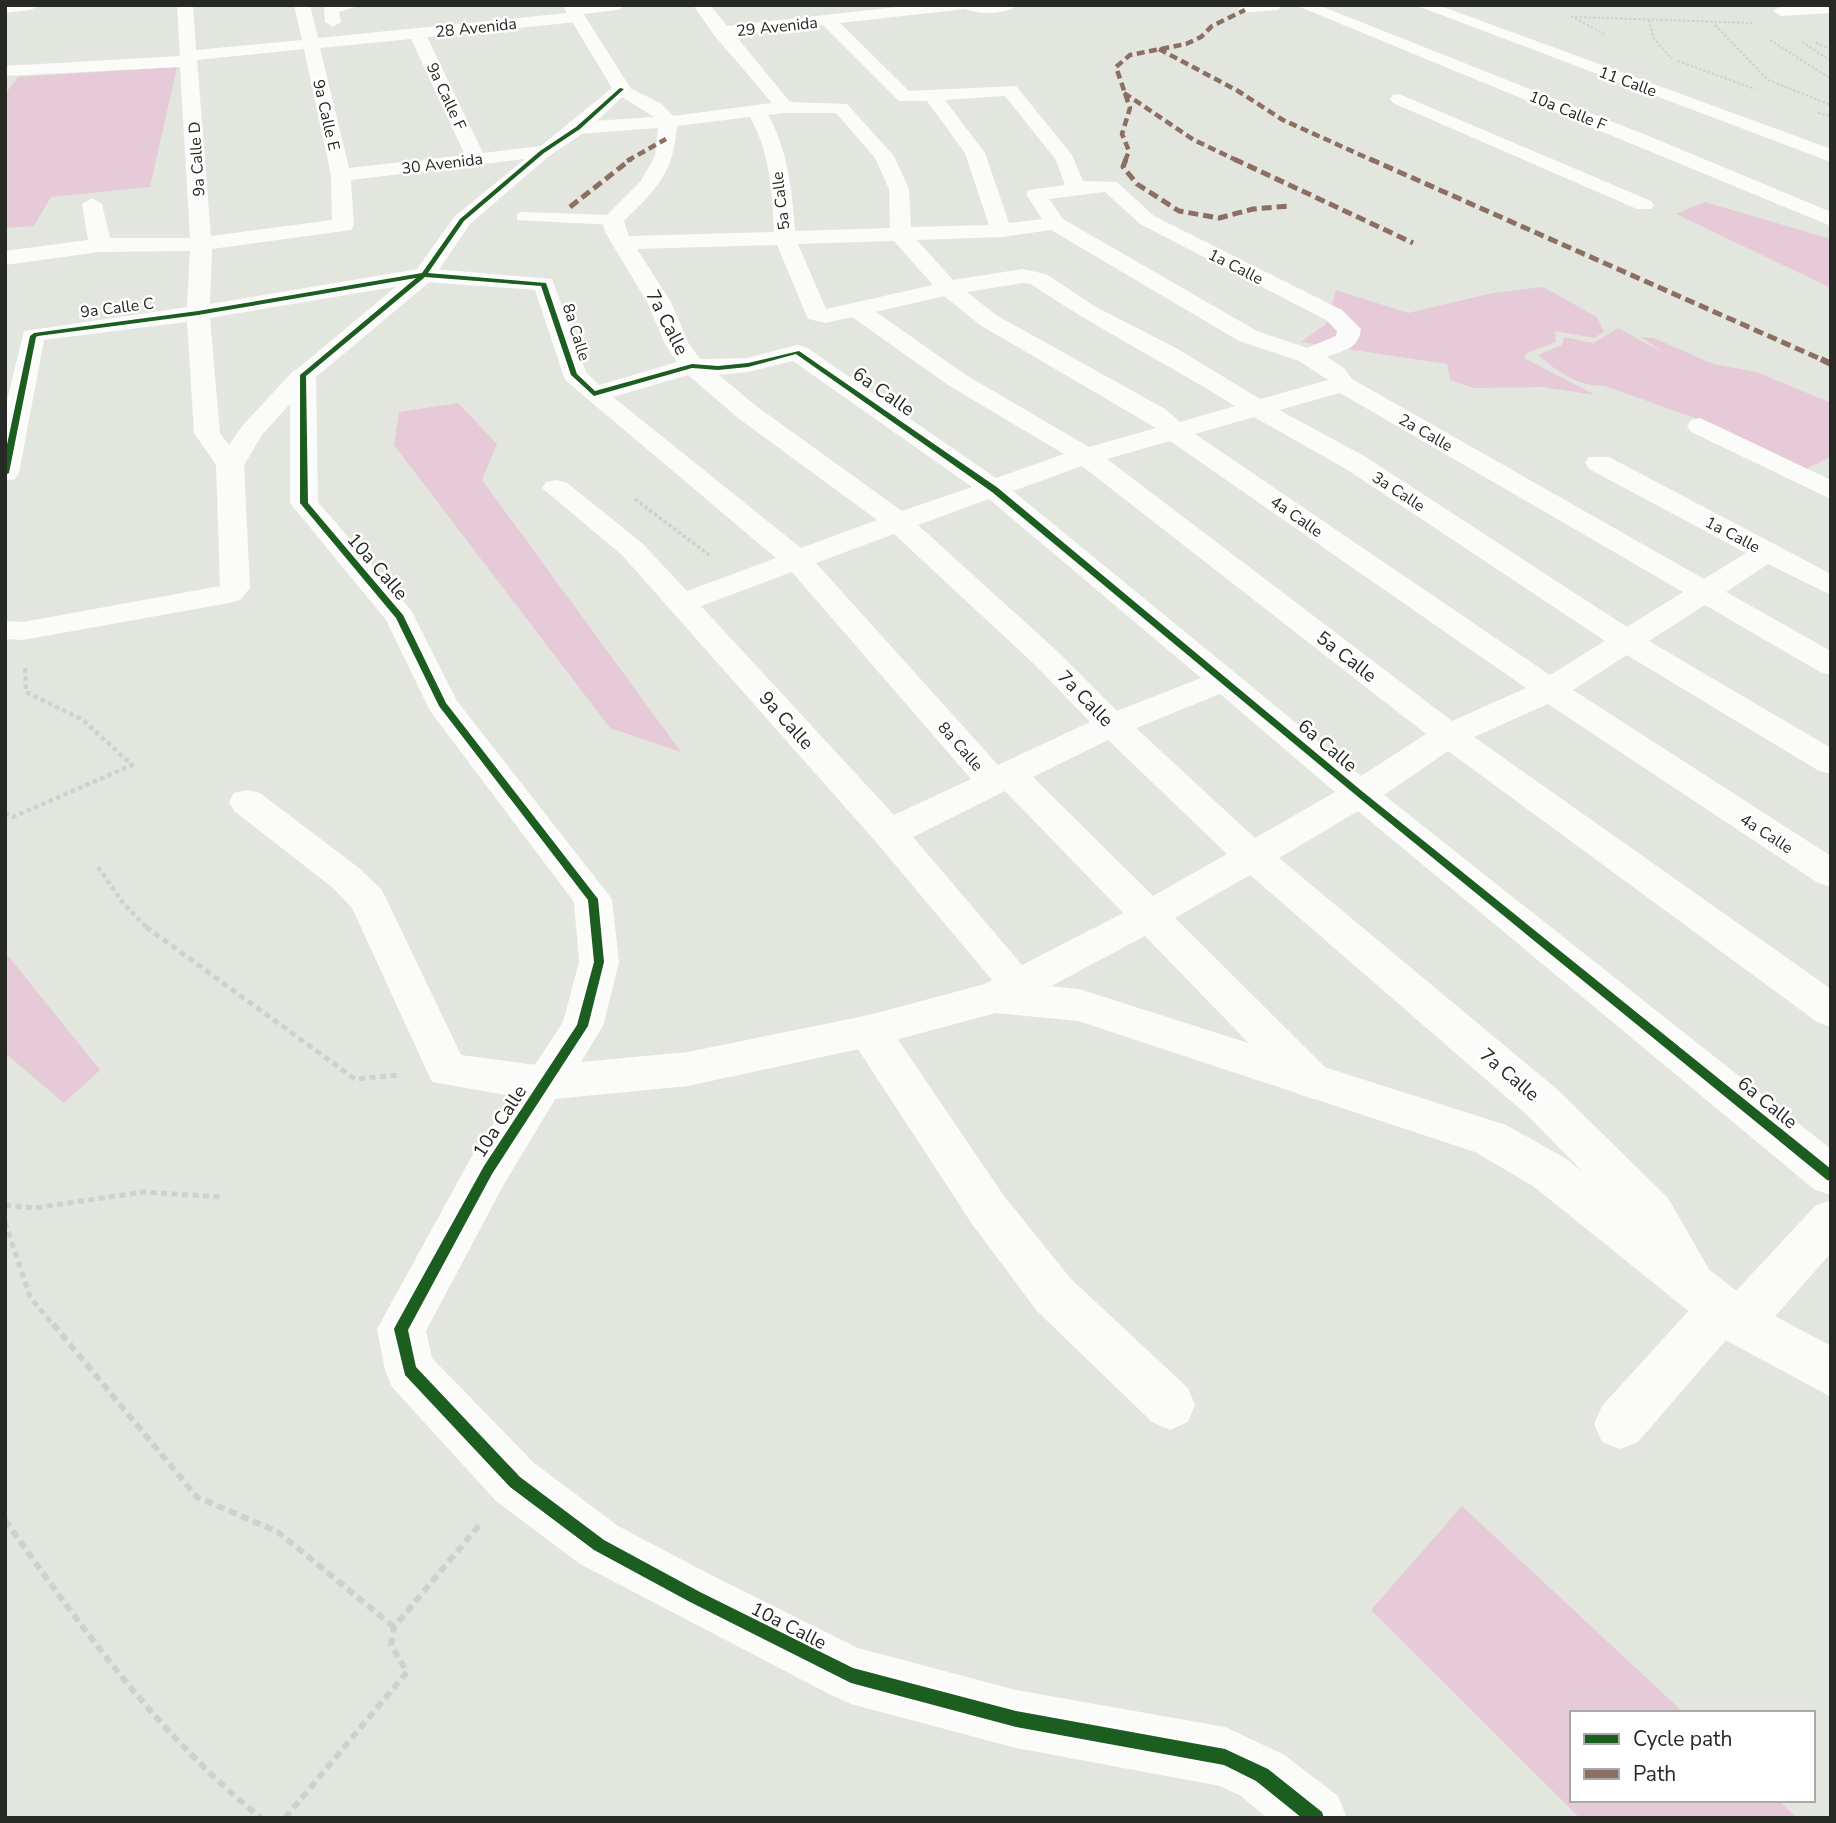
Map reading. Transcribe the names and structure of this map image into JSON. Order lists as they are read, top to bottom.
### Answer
{
  "streets": {
    "street": [
      "29 Avenida",
      "28 Avenida",
      "11 Calle",
      "9a Calle F",
      "10a Calle F",
      "9a Calle E",
      "9a Calle D",
      "30 Avenida",
      "5a Calle",
      "1a Calle",
      "9a Calle C",
      "7a Calle",
      "8a Calle",
      "6a Calle",
      "2a Calle",
      "3a Calle",
      "4a Calle",
      "10a Calle",
      "9a Calle"
    ]
  },
  "crossings": [
    ["28 Avenida", "9a Calle F"],
    ["28 Avenida", "9a Calle E"],
    ["28 Avenida", "9a Calle D"],
    ["9a Calle F", "30 Avenida"],
    ["9a Calle E", "9a Calle D"],
    ["9a Calle E", "30 Avenida"],
    ["9a Calle D", "9a Calle C"],
    ["5a Calle", "3a Calle"],
    ["1a Calle", "2a Calle"],
    ["9a Calle C", "8a Calle"],
    ["7a Calle", "6a Calle"],
    ["3a Calle", "4a Calle"]
  ],
  "legend": ["Cycle path", "Path"]
}
